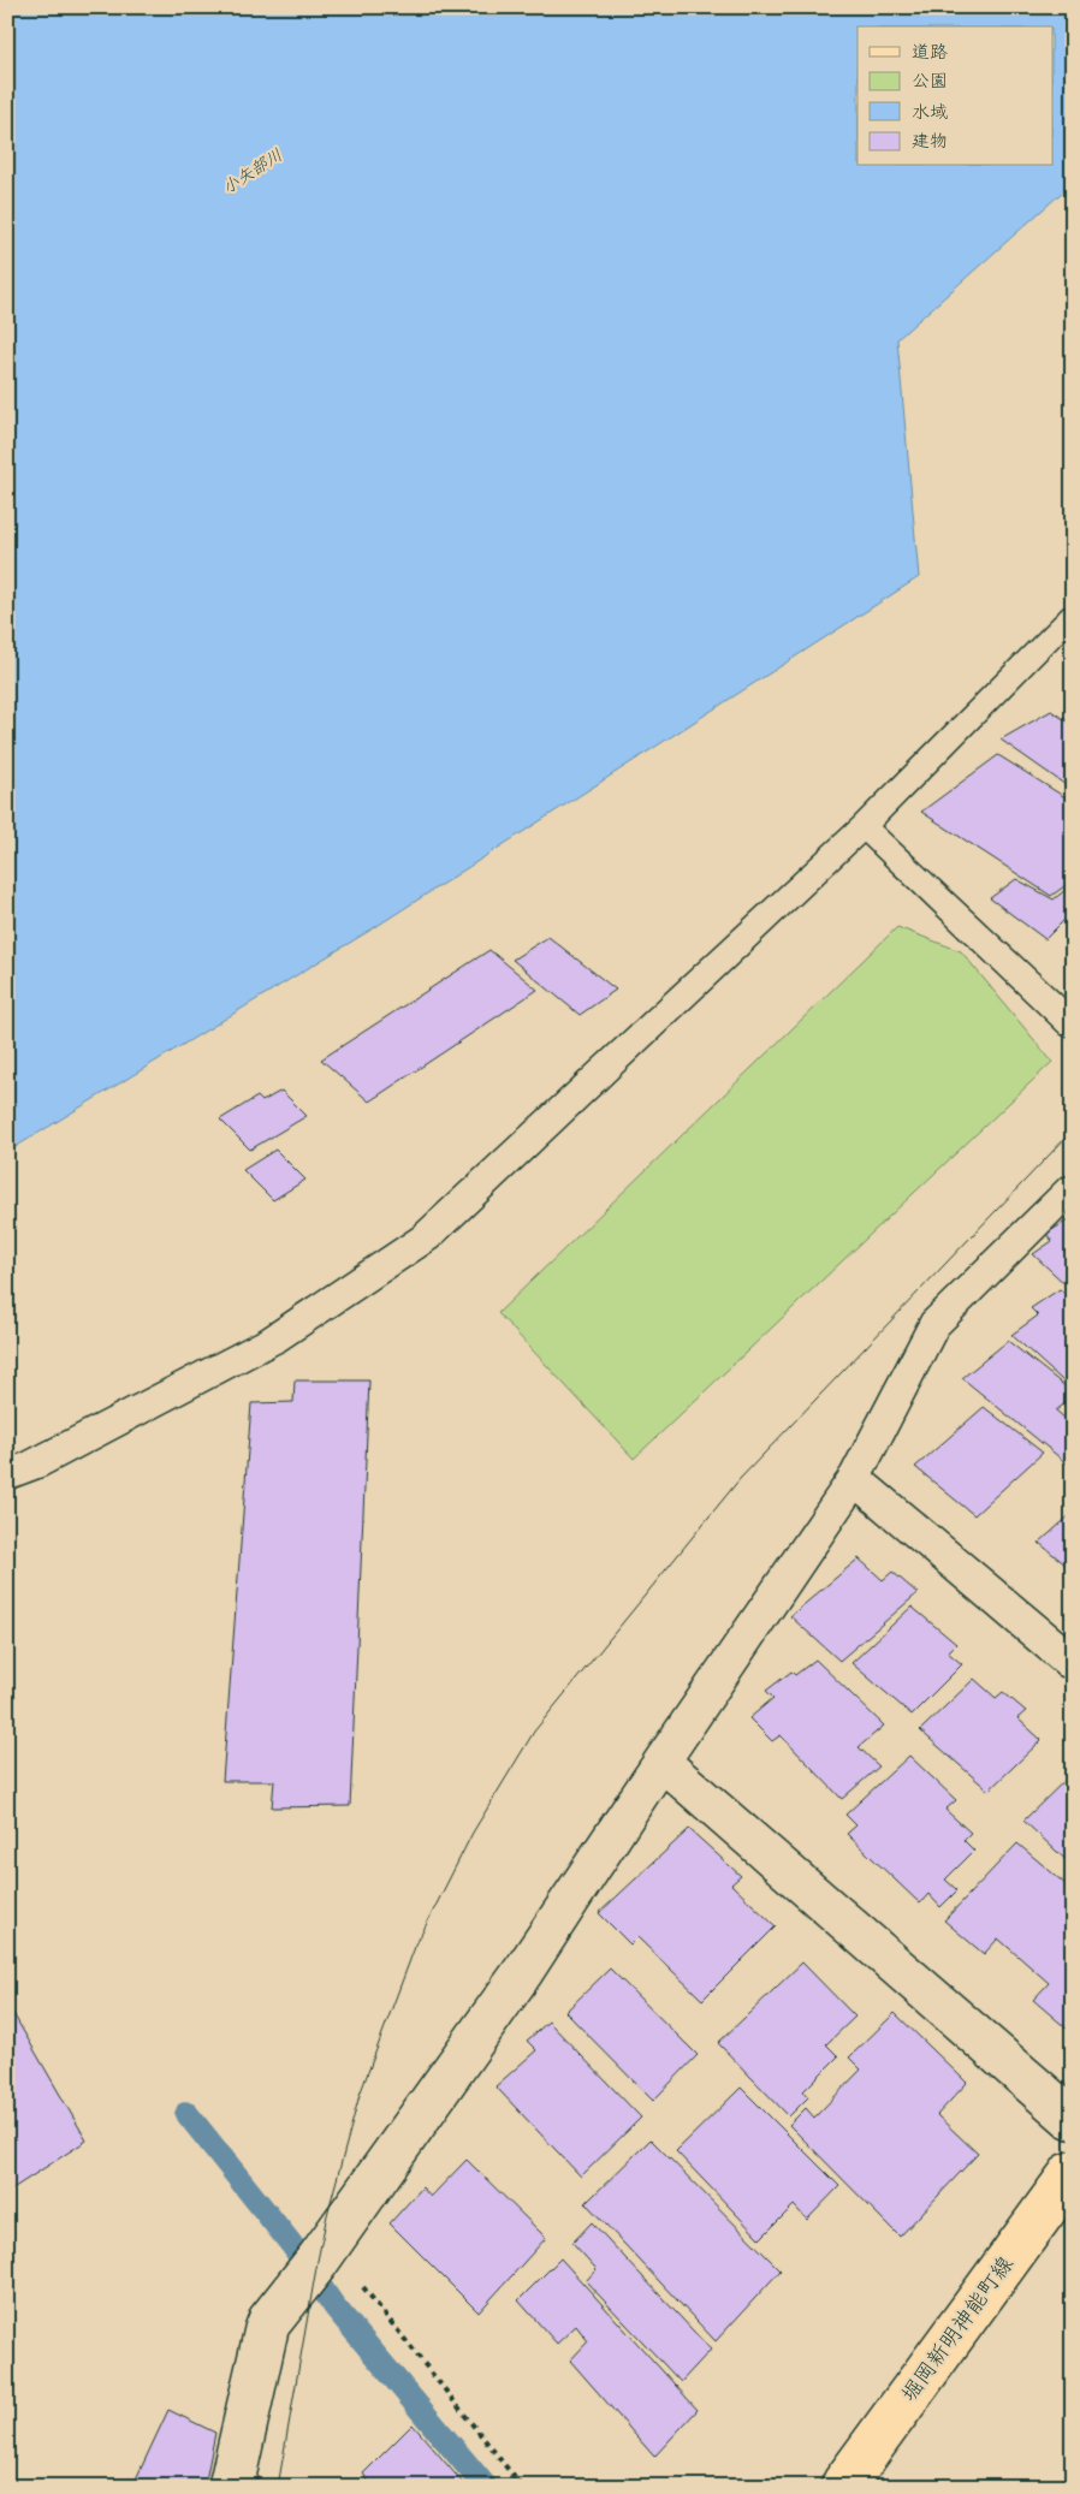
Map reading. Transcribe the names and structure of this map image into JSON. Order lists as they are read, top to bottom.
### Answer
{
  "streets": {
    "main road": ["堀岡新明神能町線"]
  },
  "water": ["小矢部川"],
  "legend": [
    "道路",
    "公園",
    "水域",
    "建物"
  ]
}
